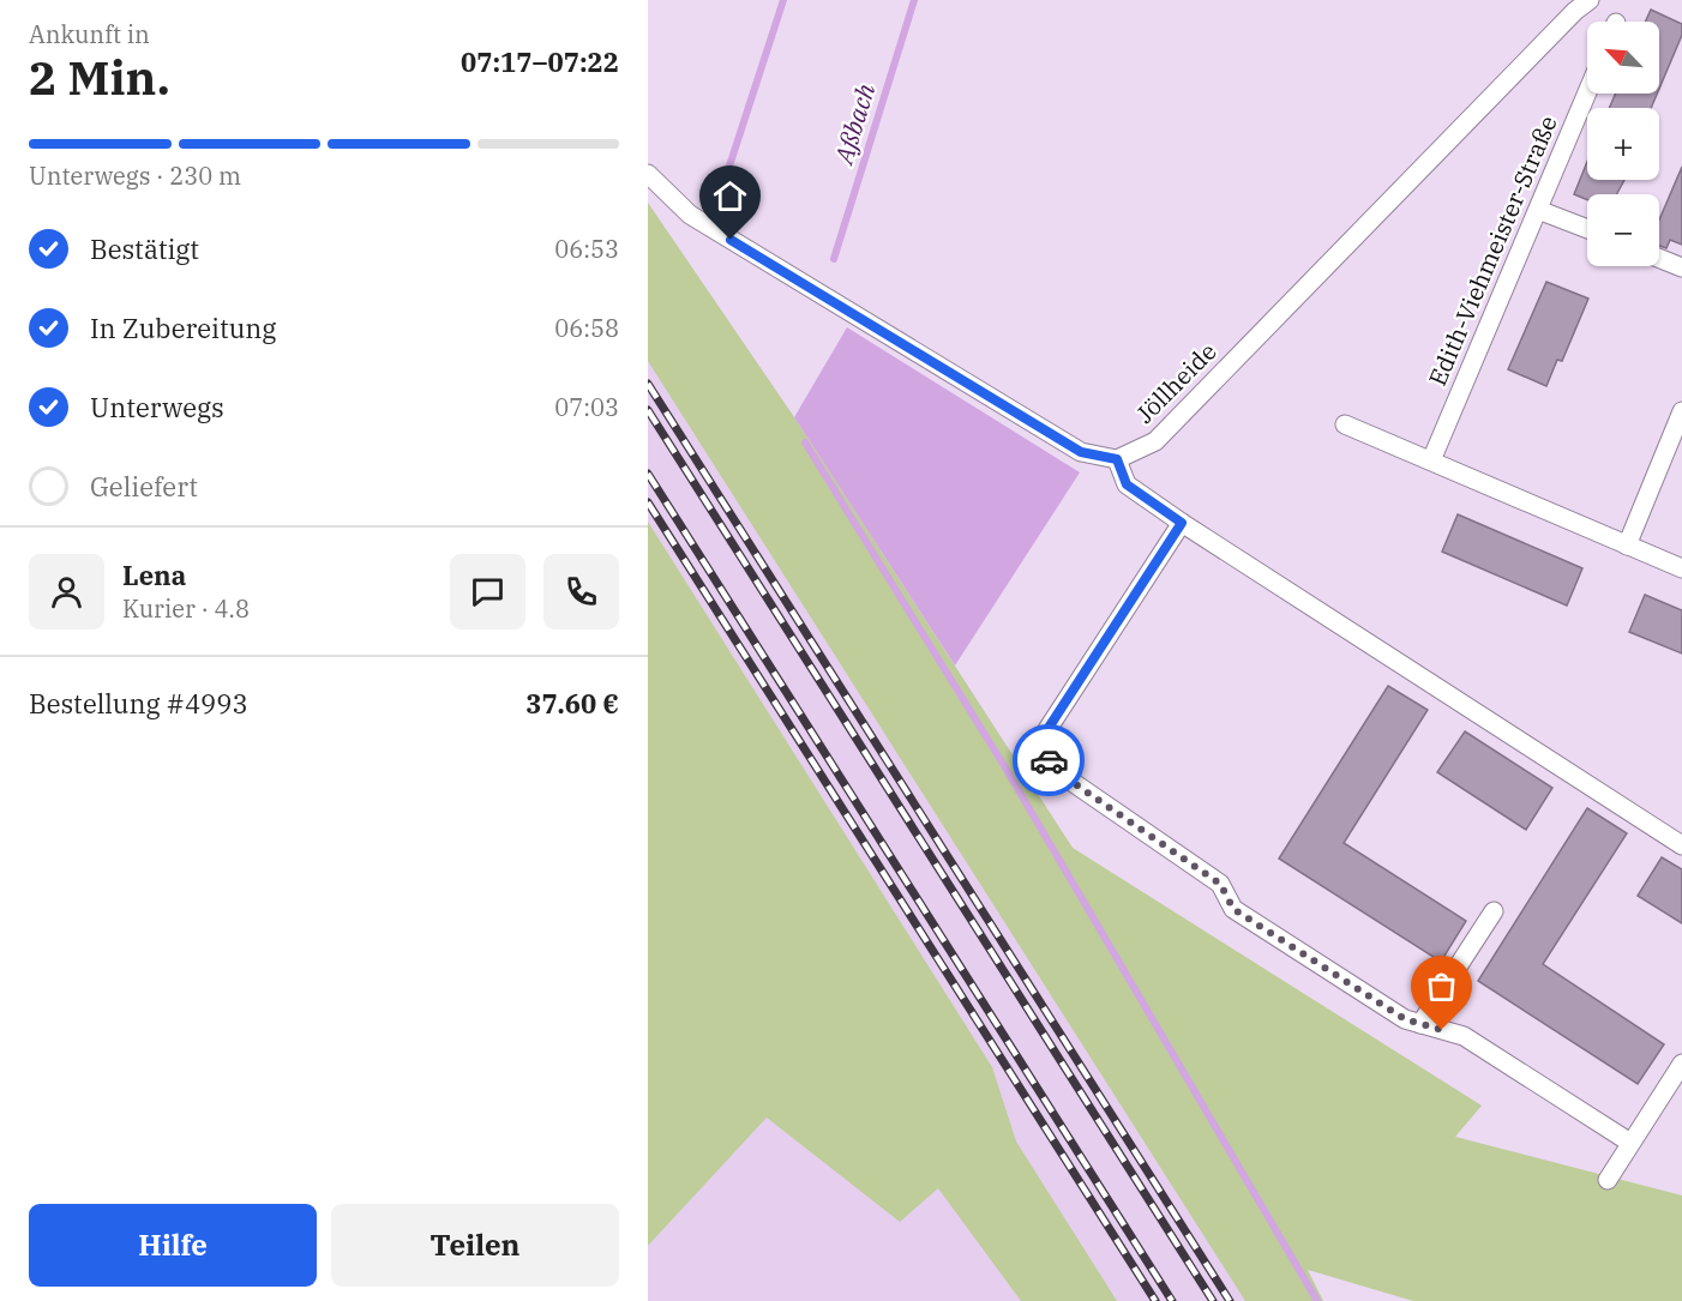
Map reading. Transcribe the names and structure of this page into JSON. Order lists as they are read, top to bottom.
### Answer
{
  "streets": {
    "street": ["Edith-Viehmeister-Straße", "Jöllheide"]
  },
  "water": ["Aßbach"],
  "north": "top left",
  "page": {
    "heading": ["2 Min.", "Ankunft in", "07:17–07:22"],
    "panel": [
      "Lena",
      "Kurier · 4.8",
      "Bestellung #4993",
      "37.60 €"
    ],
    "map_buttons": ["+", "−"],
    "bar": "Unterwegs · 230 m",
    "list": [
      ["Bestätigt", "06:53"],
      ["In Zubereitung", "06:58"],
      ["Unterwegs", "07:03"],
      "Geliefert"
    ],
    "buttons": ["Hilfe", "Teilen"]
  }
}
